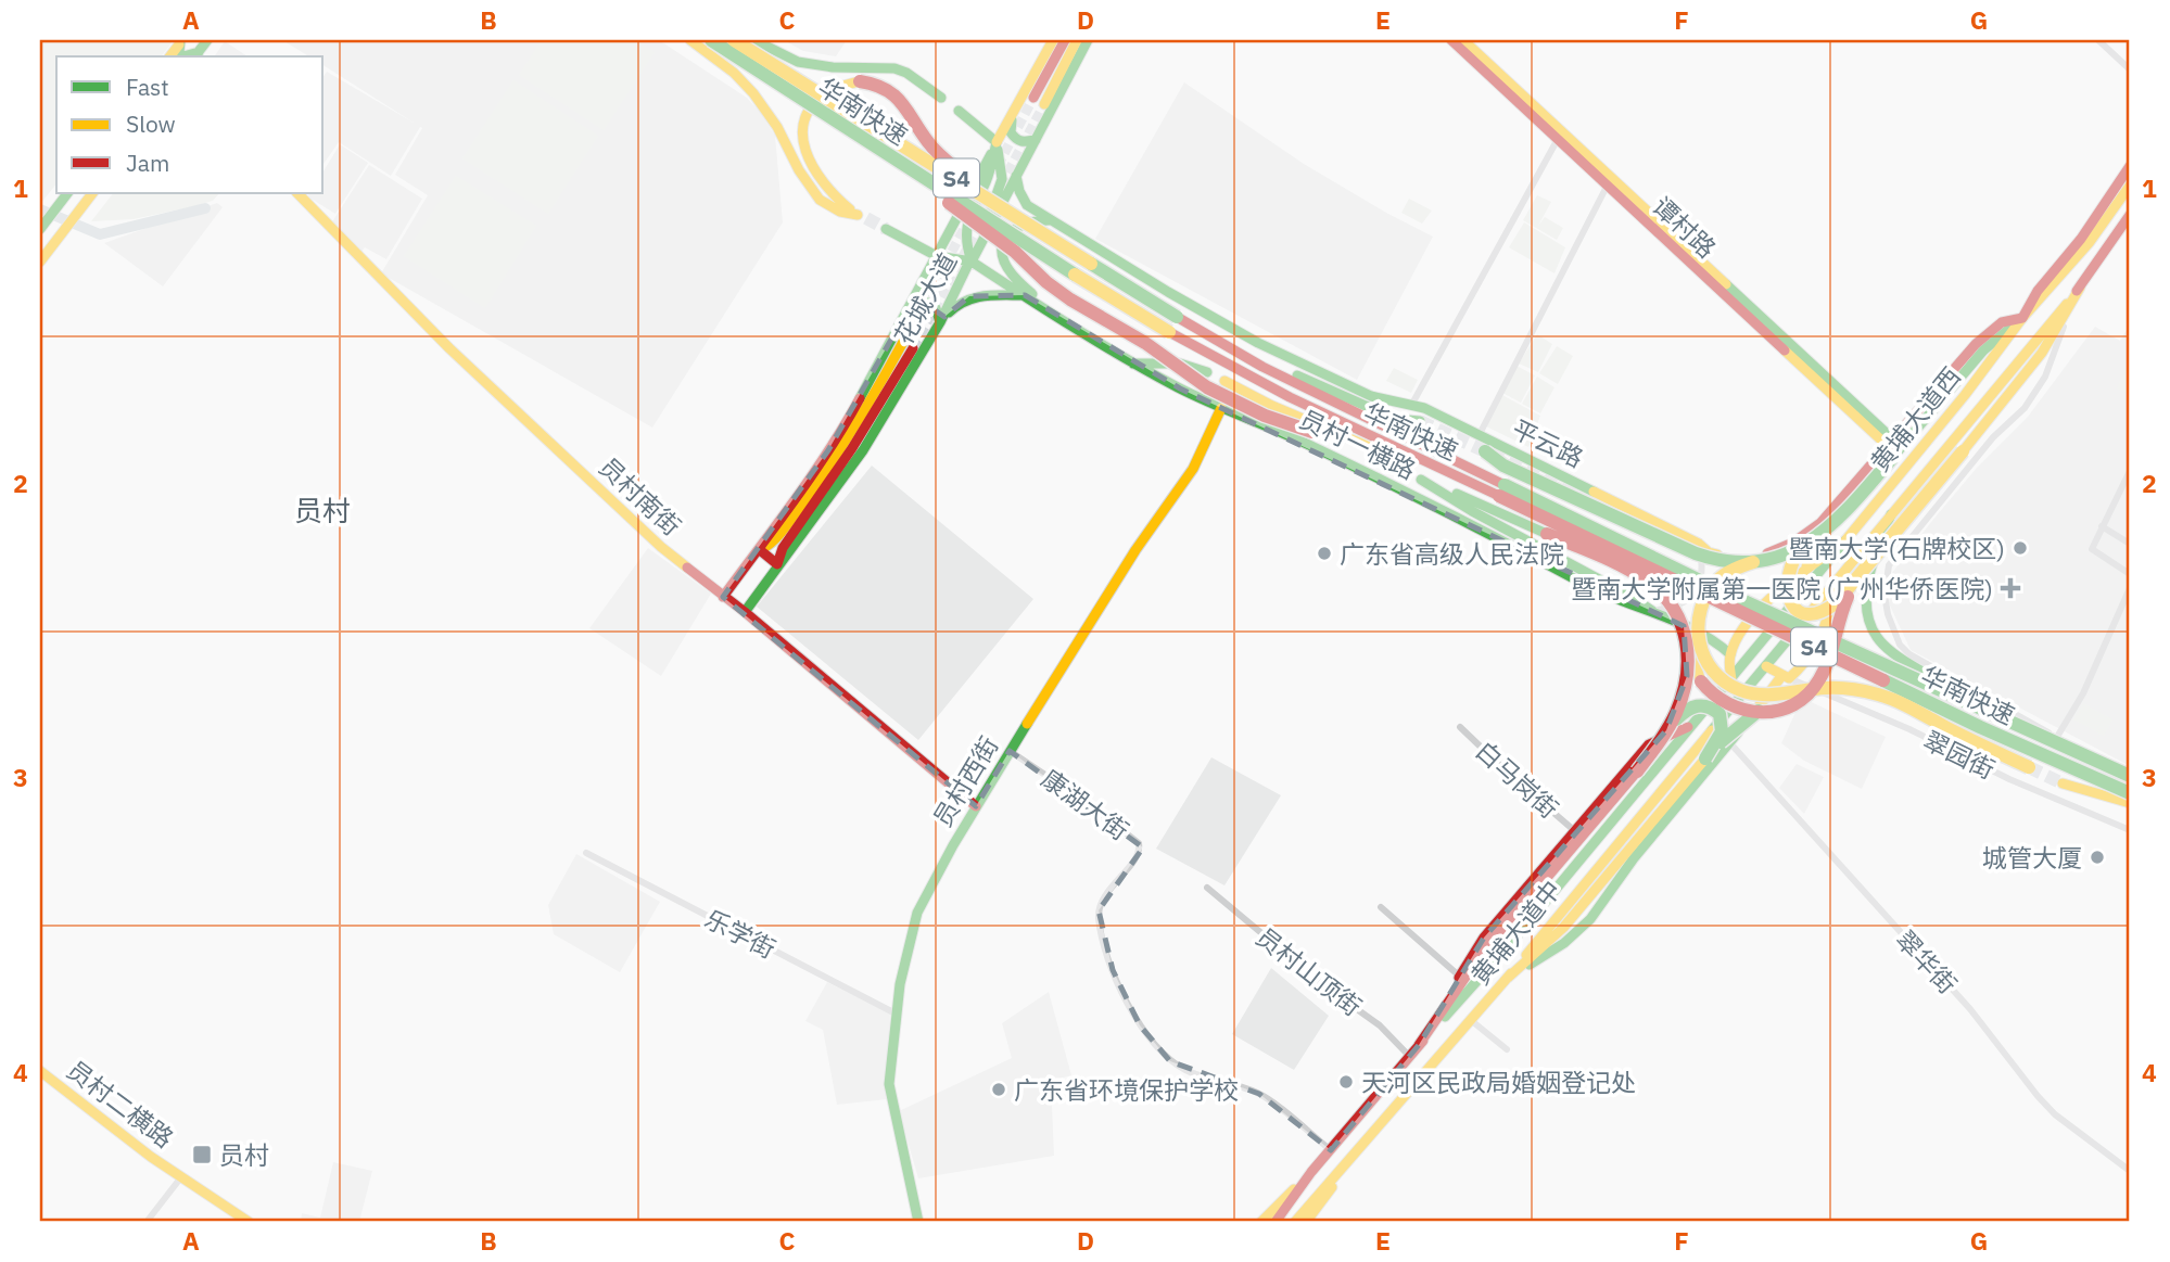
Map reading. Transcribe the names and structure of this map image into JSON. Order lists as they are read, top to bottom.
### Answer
{
  "streets": {
    "main road": [
      "华南快速",
      "S4",
      "谭村路",
      "花城大道",
      "黄埔大道西",
      "平云路",
      "员村一横路",
      "员村南街",
      "员村西街",
      "黄埔大道中",
      "员村二横路"
    ],
    "street": [
      "翠园街",
      "白马岗街",
      "康湖大街",
      "乐学街",
      "翠华街",
      "员村山顶街"
    ]
  },
  "crossings": [
    ["谭村路", "平云路"],
    ["花城大道", "平云路"],
    ["花城大道", "员村一横路"],
    ["花城大道", "员村南街"],
    ["黄埔大道西", "黄埔大道中"],
    ["员村一横路", "员村西街"],
    ["员村南街", "员村西街"],
    ["员村西街", "康湖大街"],
    ["员村西街", "乐学街"],
    ["康湖大街", "黄埔大道中"],
    ["黄埔大道中", "员村山顶街"]
  ],
  "districts": ["员村"],
  "places": {
    "other": [
      "暨南大学(石牌校区)",
      "广东省高级人民法院",
      "城管大厦",
      "天河区民政局婚姻登记处",
      "广东省环境保护学校"
    ],
    "health": ["暨南大学附属第一医院 (广州华侨医院)"],
    "transit": ["员村"]
  },
  "legend": ["Fast", "Slow", "Jam"],
  "grid": {
    "columns": [
      "A",
      "B",
      "C",
      "D",
      "E",
      "F",
      "G"
    ],
    "rows": [
      "1",
      "2",
      "3",
      "4"
    ]
  }
}
